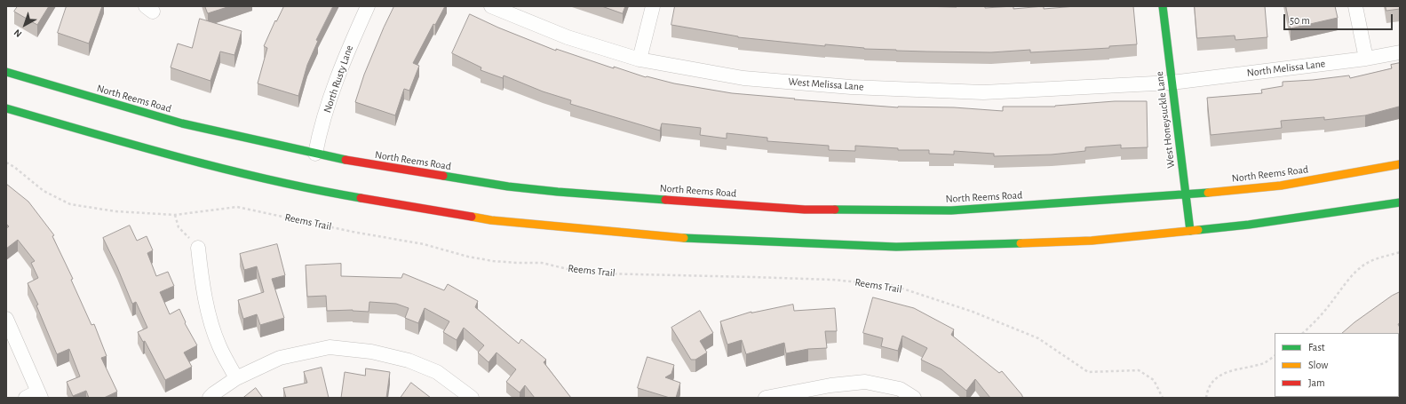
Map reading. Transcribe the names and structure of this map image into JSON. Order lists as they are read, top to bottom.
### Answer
{
  "streets": {
    "main road": ["North Reems Road", "West Honeysuckle Lane"],
    "street": ["North Melissa Lane", "North Rusty Lane", "West Melissa Lane"],
    "path": ["Reems Trail"]
  },
  "crossings": [
    ["North Melissa Lane", "West Melissa Lane"],
    ["North Melissa Lane", "West Honeysuckle Lane"],
    ["North Rusty Lane", "North Reems Road"],
    ["West Melissa Lane", "West Honeysuckle Lane"],
    ["North Reems Road", "West Honeysuckle Lane"]
  ],
  "legend": ["Fast", "Slow", "Jam"],
  "scale_bar": "50 m",
  "north": "bottom left"
}
